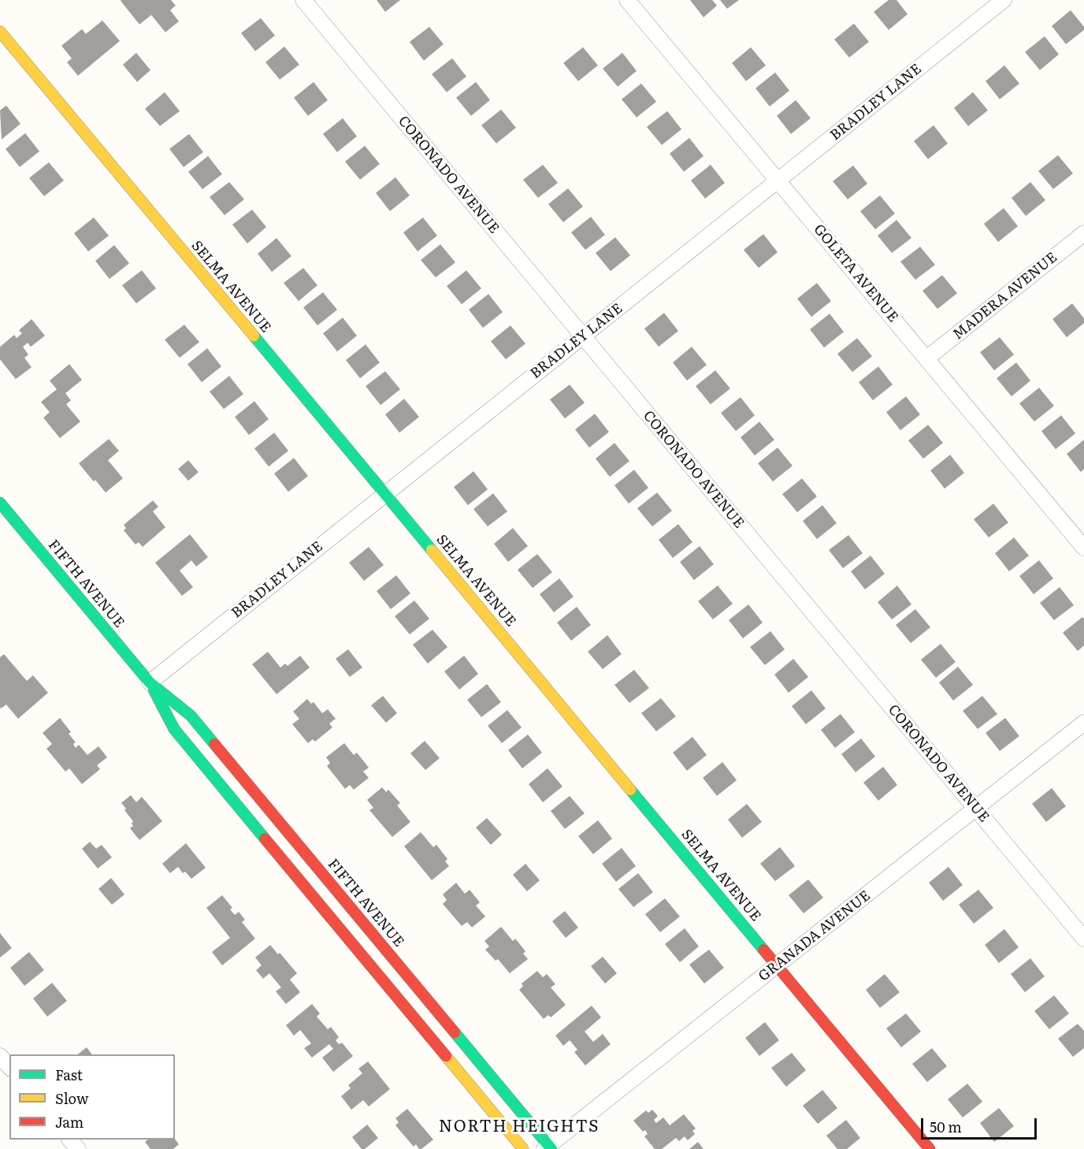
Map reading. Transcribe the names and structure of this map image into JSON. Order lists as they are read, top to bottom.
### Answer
{
  "streets": {
    "street": [
      "BRADLEY LANE",
      "CORONADO AVENUE",
      "GOLETA AVENUE",
      "SELMA AVENUE",
      "MADERA AVENUE",
      "FIFTH AVENUE",
      "GRANADA AVENUE"
    ]
  },
  "crossings": [
    ["BRADLEY LANE", "CORONADO AVENUE"],
    ["BRADLEY LANE", "GOLETA AVENUE"],
    ["BRADLEY LANE", "SELMA AVENUE"],
    ["BRADLEY LANE", "FIFTH AVENUE"],
    ["CORONADO AVENUE", "GRANADA AVENUE"],
    ["GOLETA AVENUE", "MADERA AVENUE"],
    ["SELMA AVENUE", "GRANADA AVENUE"],
    ["FIFTH AVENUE", "GRANADA AVENUE"]
  ],
  "districts": ["NORTH HEIGHTS"],
  "legend": ["Fast", "Slow", "Jam"],
  "scale_bar": "50 m"
}
